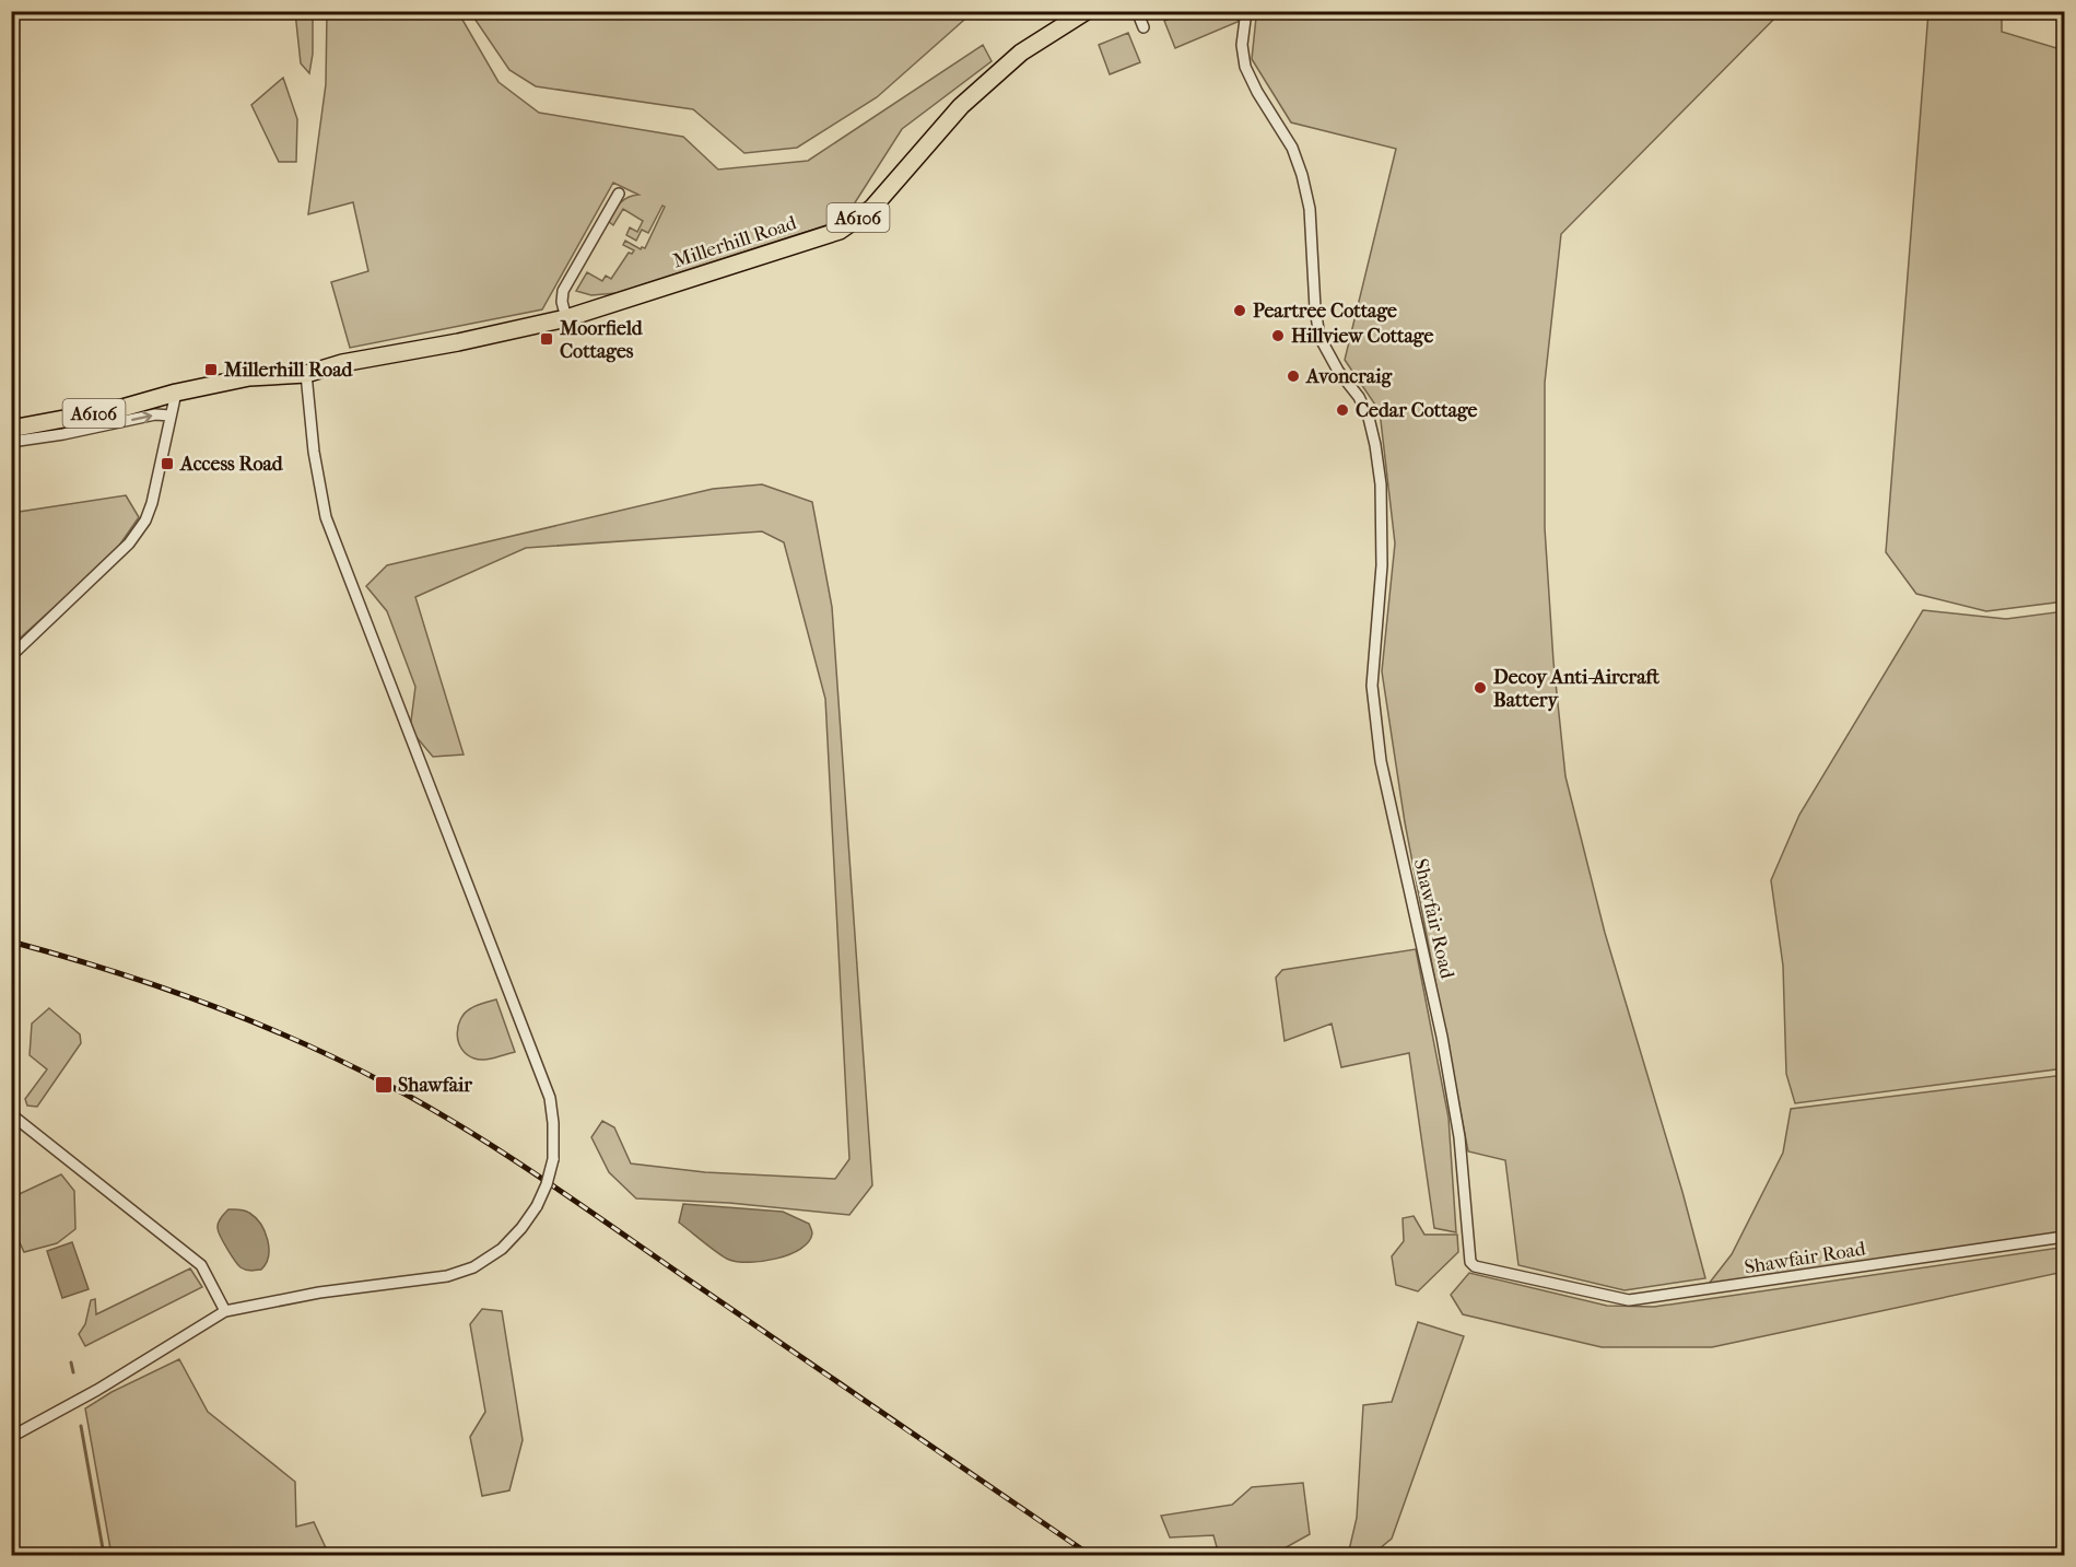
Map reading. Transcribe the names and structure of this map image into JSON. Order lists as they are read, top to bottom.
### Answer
{
  "streets": {
    "main road": ["A6106", "Millerhill Road"],
    "street": ["Shawfair Road"]
  },
  "places": {
    "other": [
      "Peartree Cottage",
      "Hillview Cottage",
      "Avoncraig",
      "Cedar Cottage",
      "Decoy Anti-Aircraft Battery"
    ],
    "transit": [
      "Moorfield Cottages",
      "Millerhill Road",
      "Access Road",
      "Shawfair"
    ]
  }
}
